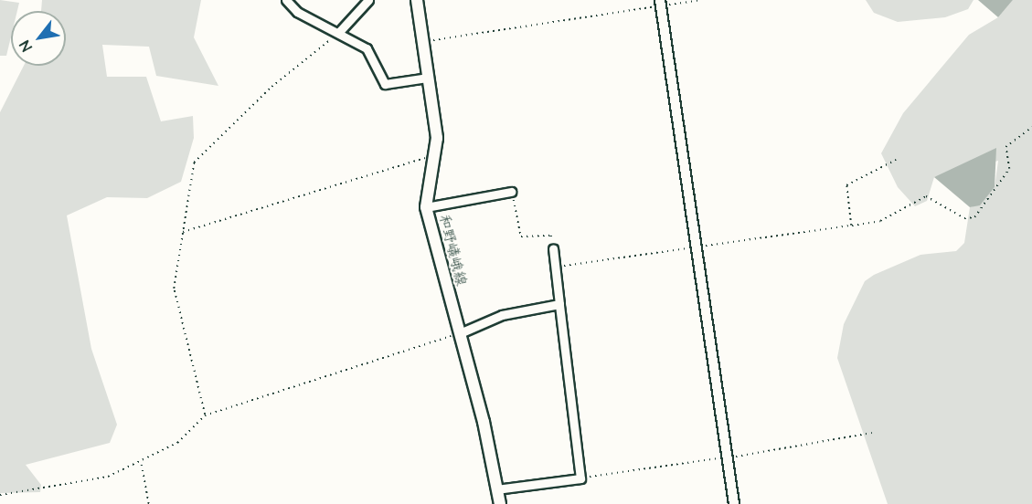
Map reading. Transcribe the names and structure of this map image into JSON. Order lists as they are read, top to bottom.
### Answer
{
  "streets": {
    "main road": ["和野嶬峨線"]
  },
  "north": "bottom left"
}
